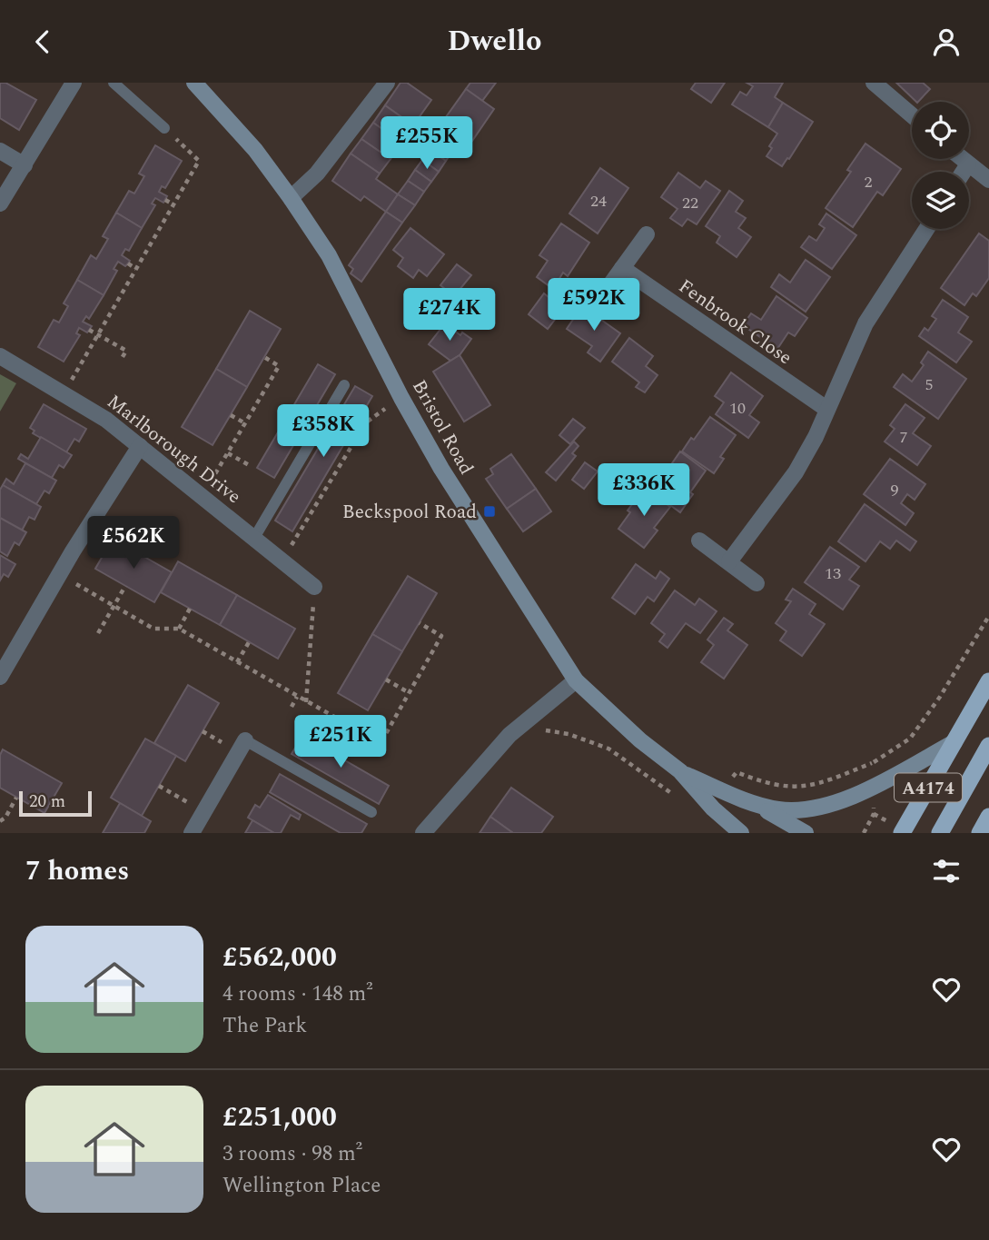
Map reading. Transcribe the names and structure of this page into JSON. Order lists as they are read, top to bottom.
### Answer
{
  "streets": {
    "highway": ["A4174"],
    "main road": ["Bristol Road"],
    "street": ["Fenbrook Close", "Marlborough Drive"]
  },
  "places": {
    "transit": ["Beckspool Road"]
  },
  "house_numbers": [
    "2",
    "24",
    "22",
    "5",
    "10",
    "7",
    "9",
    "13"
  ],
  "scale_bar": "20 m",
  "page": {
    "header": "Dwello",
    "price": [
      "£255K",
      "£592K",
      "£274K",
      "£358K",
      "£336K",
      "£562K",
      "£251K"
    ],
    "scale": "20 m",
    "heading": "7 homes",
    "list": [
      {
        "name": "£562,000",
        "note": "4 rooms · 148 m² · The Park"
      },
      {
        "name": "£251,000",
        "note": "3 rooms · 98 m² · Wellington Place"
      }
    ]
  }
}
